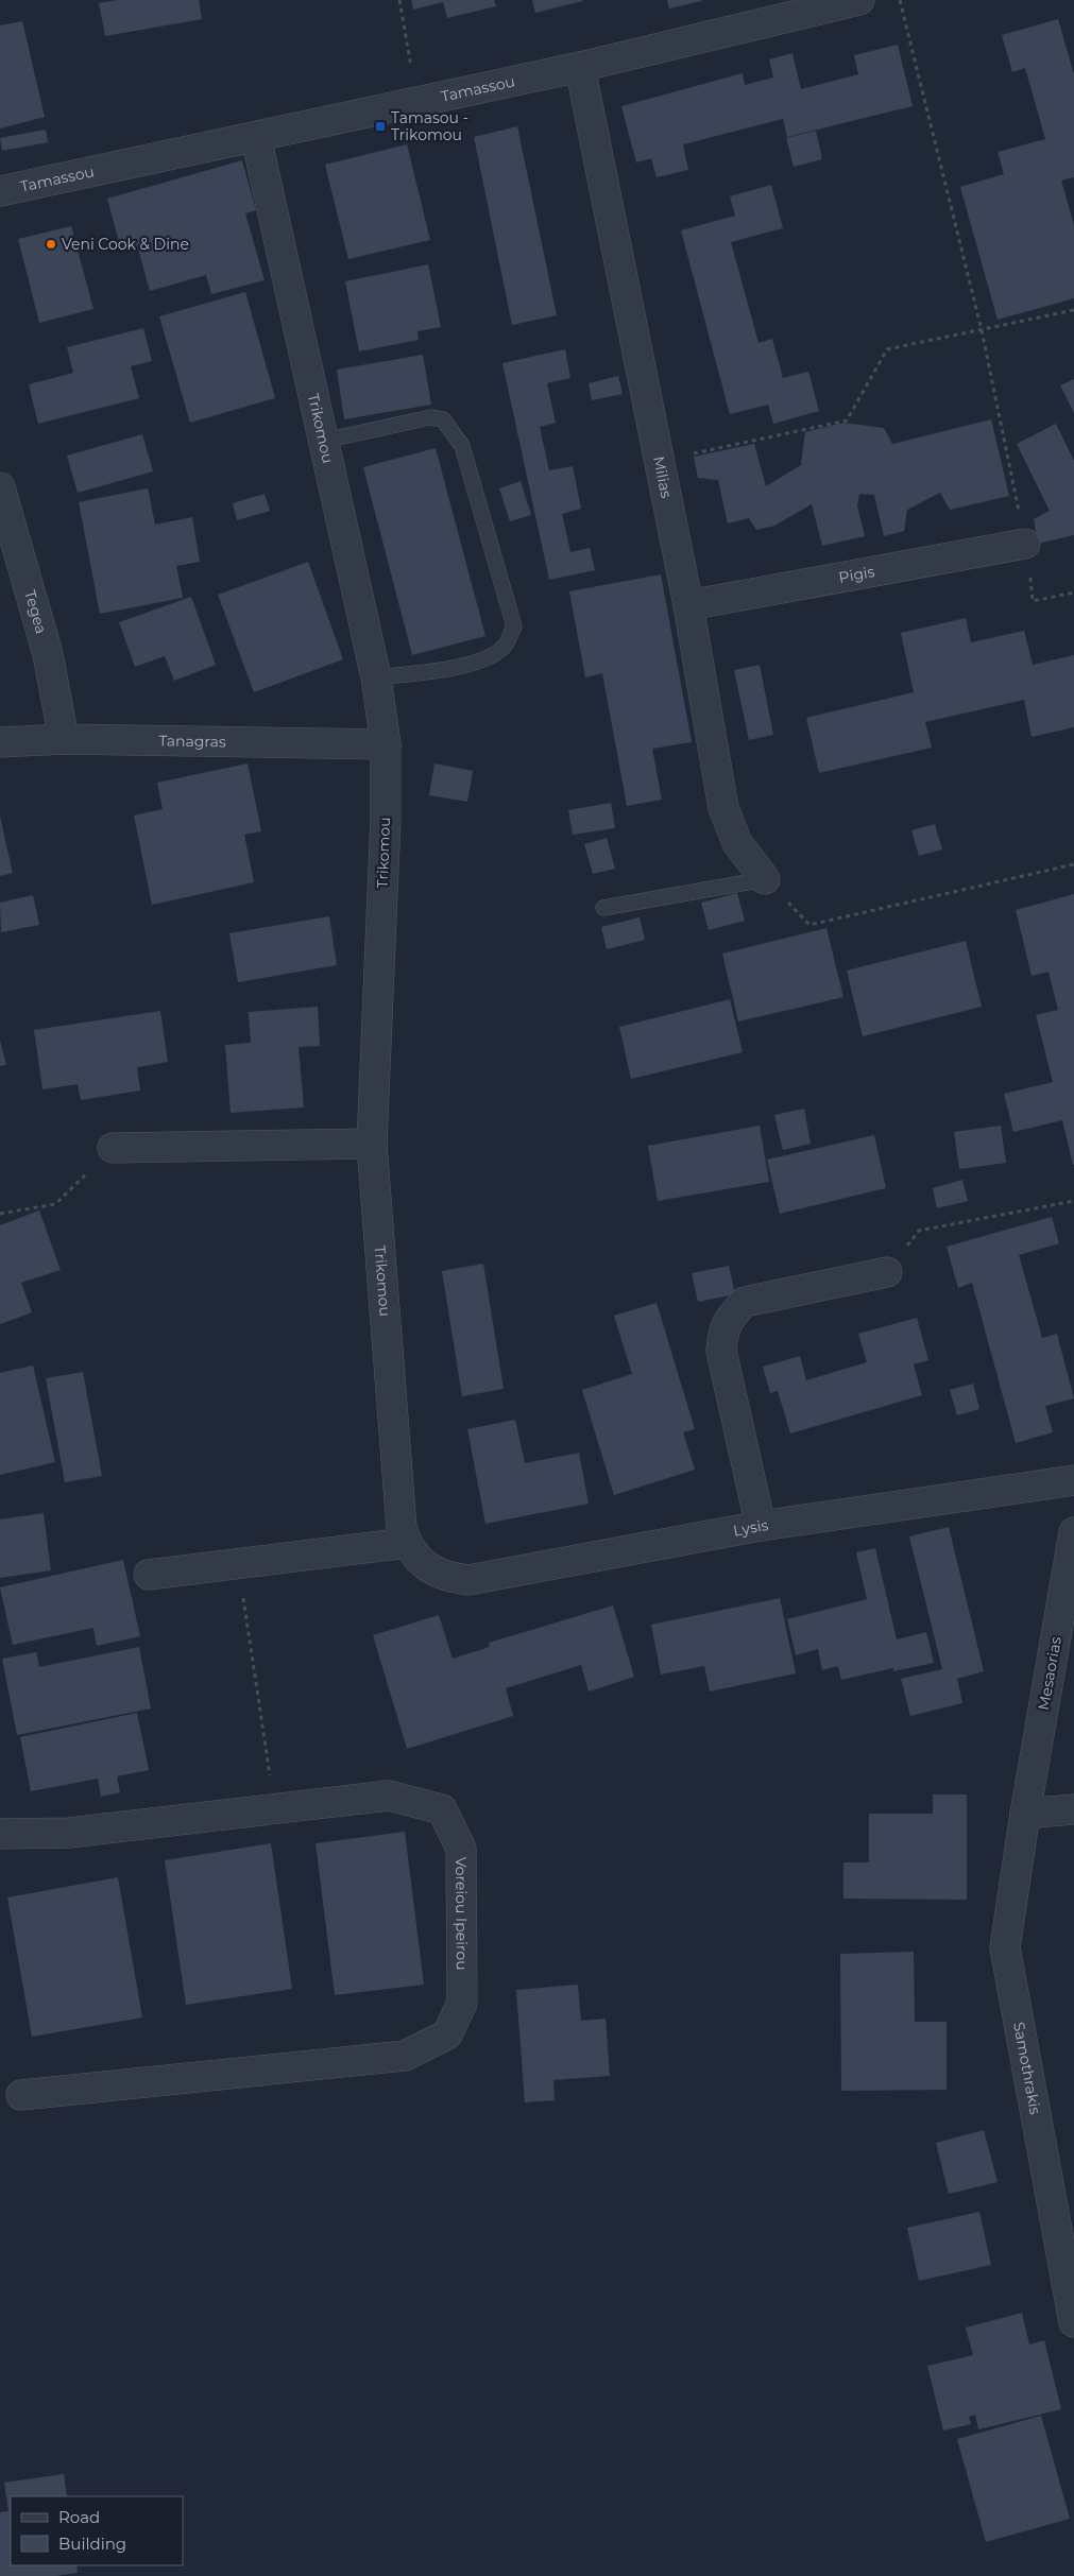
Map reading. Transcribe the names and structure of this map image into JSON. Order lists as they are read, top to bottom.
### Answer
{
  "streets": {
    "street": [
      "Tamassou",
      "Trikomou",
      "Milias",
      "Pigis",
      "Tegea",
      "Tanagras",
      "Lysis",
      "Mesaorias",
      "Voreiou Ipeirou",
      "Samothrakis"
    ]
  },
  "crossings": [
    ["Tamassou", "Trikomou"],
    ["Tamassou", "Milias"],
    ["Trikomou", "Tanagras"],
    ["Trikomou", "Lysis"],
    ["Milias", "Pigis"],
    ["Tegea", "Tanagras"],
    ["Mesaorias", "Samothrakis"]
  ],
  "places": {
    "transit": ["Tamasou - Trikomou"],
    "other": ["Veni Cook & Dine"]
  },
  "legend": ["Road", "Building"]
}
